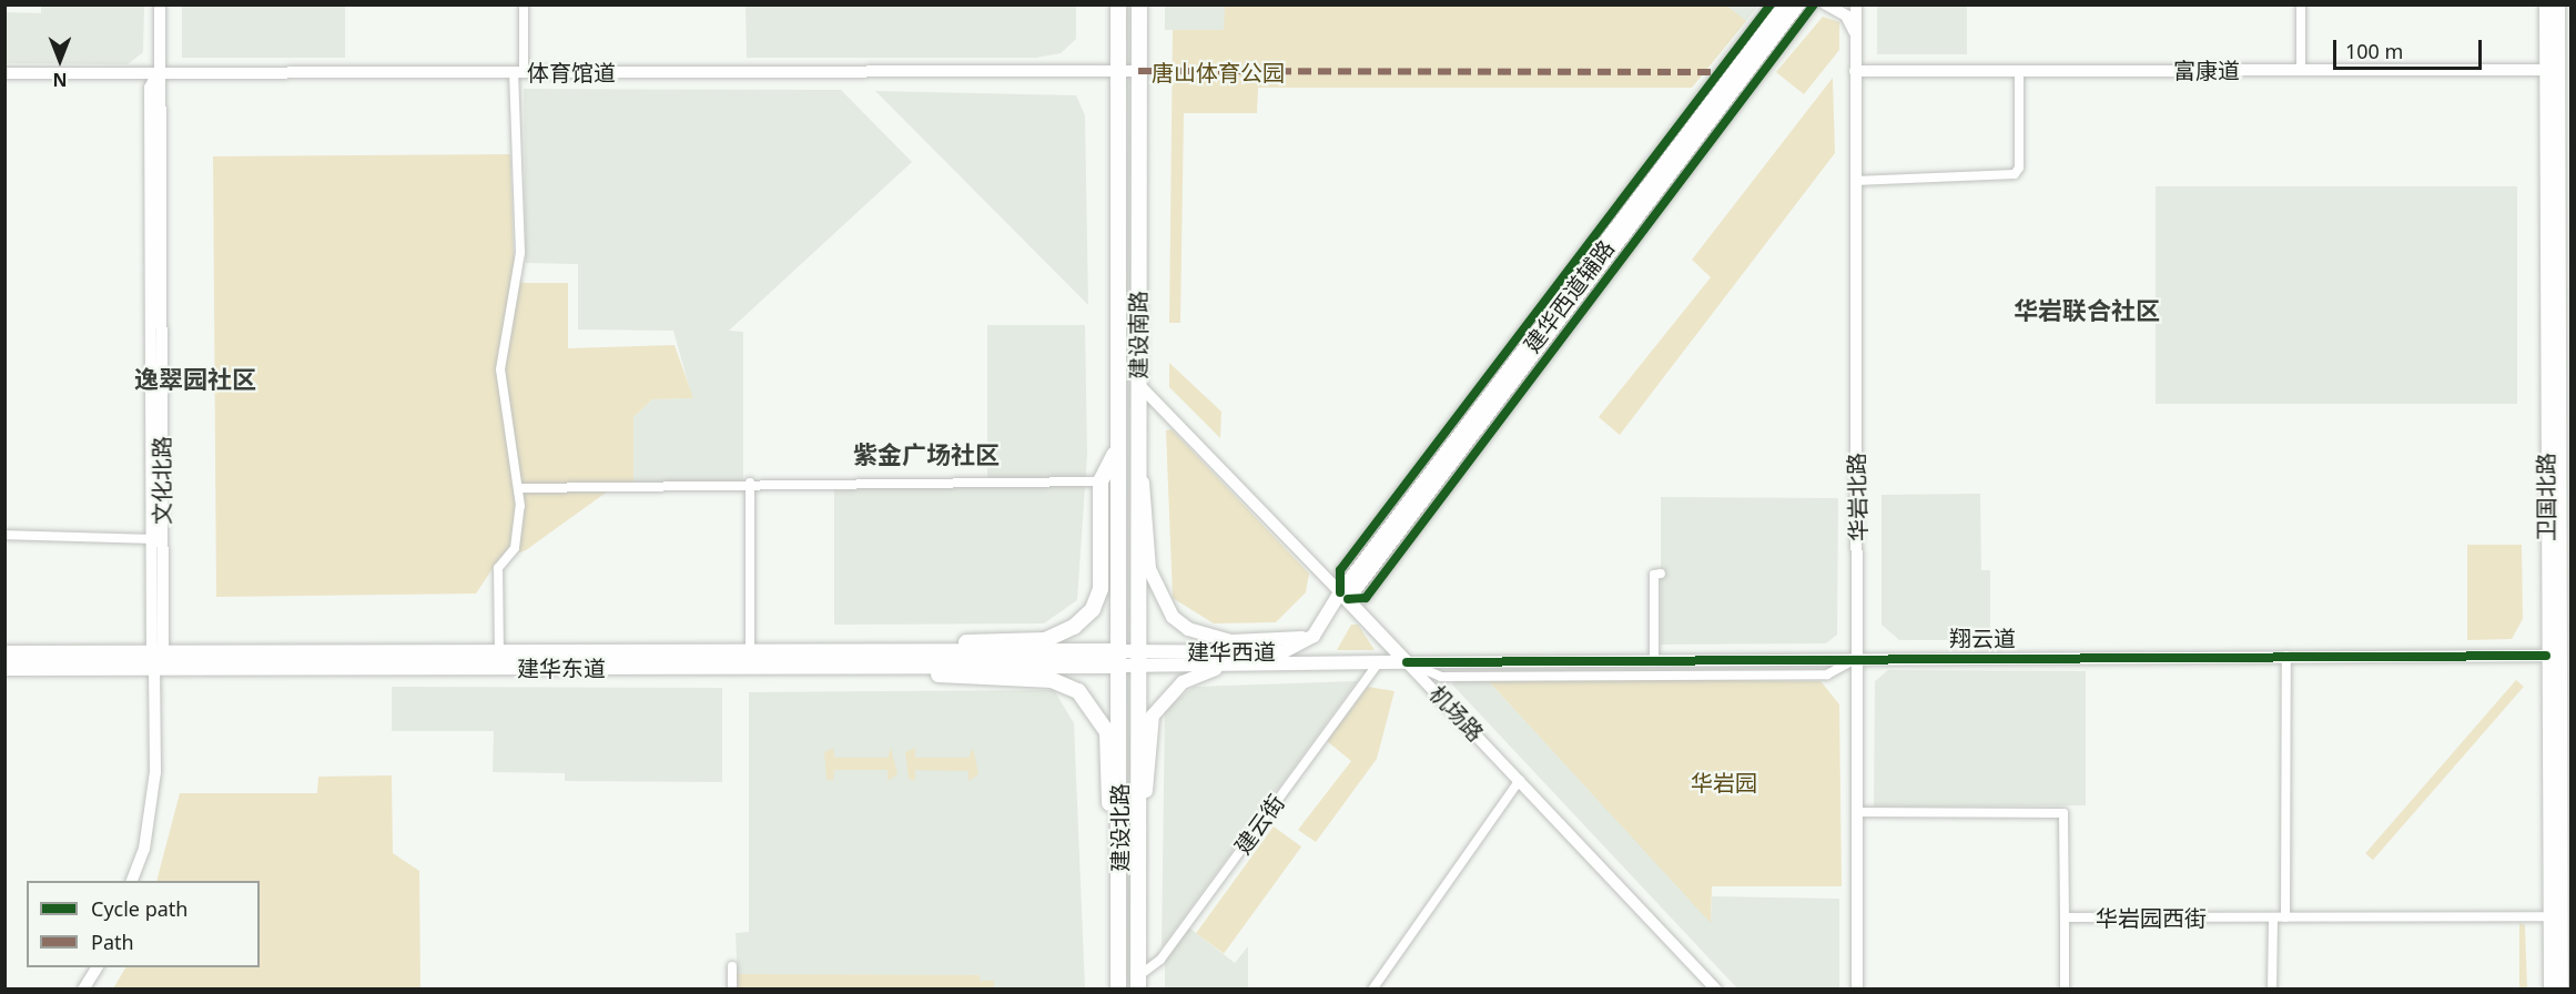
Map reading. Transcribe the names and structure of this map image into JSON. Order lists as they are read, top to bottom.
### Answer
{
  "streets": {
    "main road": [
      "建设南路",
      "卫国北路",
      "建华西道",
      "建华东道",
      "机场路",
      "建设北路"
    ],
    "street": [
      "富康道",
      "体育馆道",
      "建华西道辅路",
      "文化北路",
      "华岩北路",
      "翔云道",
      "建云街",
      "华岩园西街"
    ]
  },
  "crossings": [
    ["富康道", "华岩北路"],
    ["富康道", "卫国北路"],
    ["体育馆道", "建设南路"],
    ["体育馆道", "文化北路"],
    ["建华西道辅路", "建华西道"],
    ["建华西道辅路", "机场路"],
    ["建设南路", "建华西道"],
    ["建设南路", "建华东道"],
    ["建设南路", "机场路"],
    ["建设南路", "建设北路"],
    ["文化北路", "建华东道"],
    ["华岩北路", "翔云道"],
    ["华岩北路", "华岩园西街"],
    ["卫国北路", "翔云道"],
    ["卫国北路", "华岩园西街"],
    ["翔云道", "建华西道"],
    ["翔云道", "机场路"],
    ["建华西道", "建华东道"],
    ["建华西道", "机场路"],
    ["建华西道", "建云街"],
    ["建华西道", "建设北路"],
    ["建华东道", "建设北路"],
    ["建云街", "建设北路"]
  ],
  "districts": ["华岩联合社区", "逸翠园社区", "紫金广场社区"],
  "parks": ["唐山体育公园", "华岩园"],
  "legend": ["Cycle path", "Path"],
  "scale_bar": "100 m",
  "north": "bottom"
}
